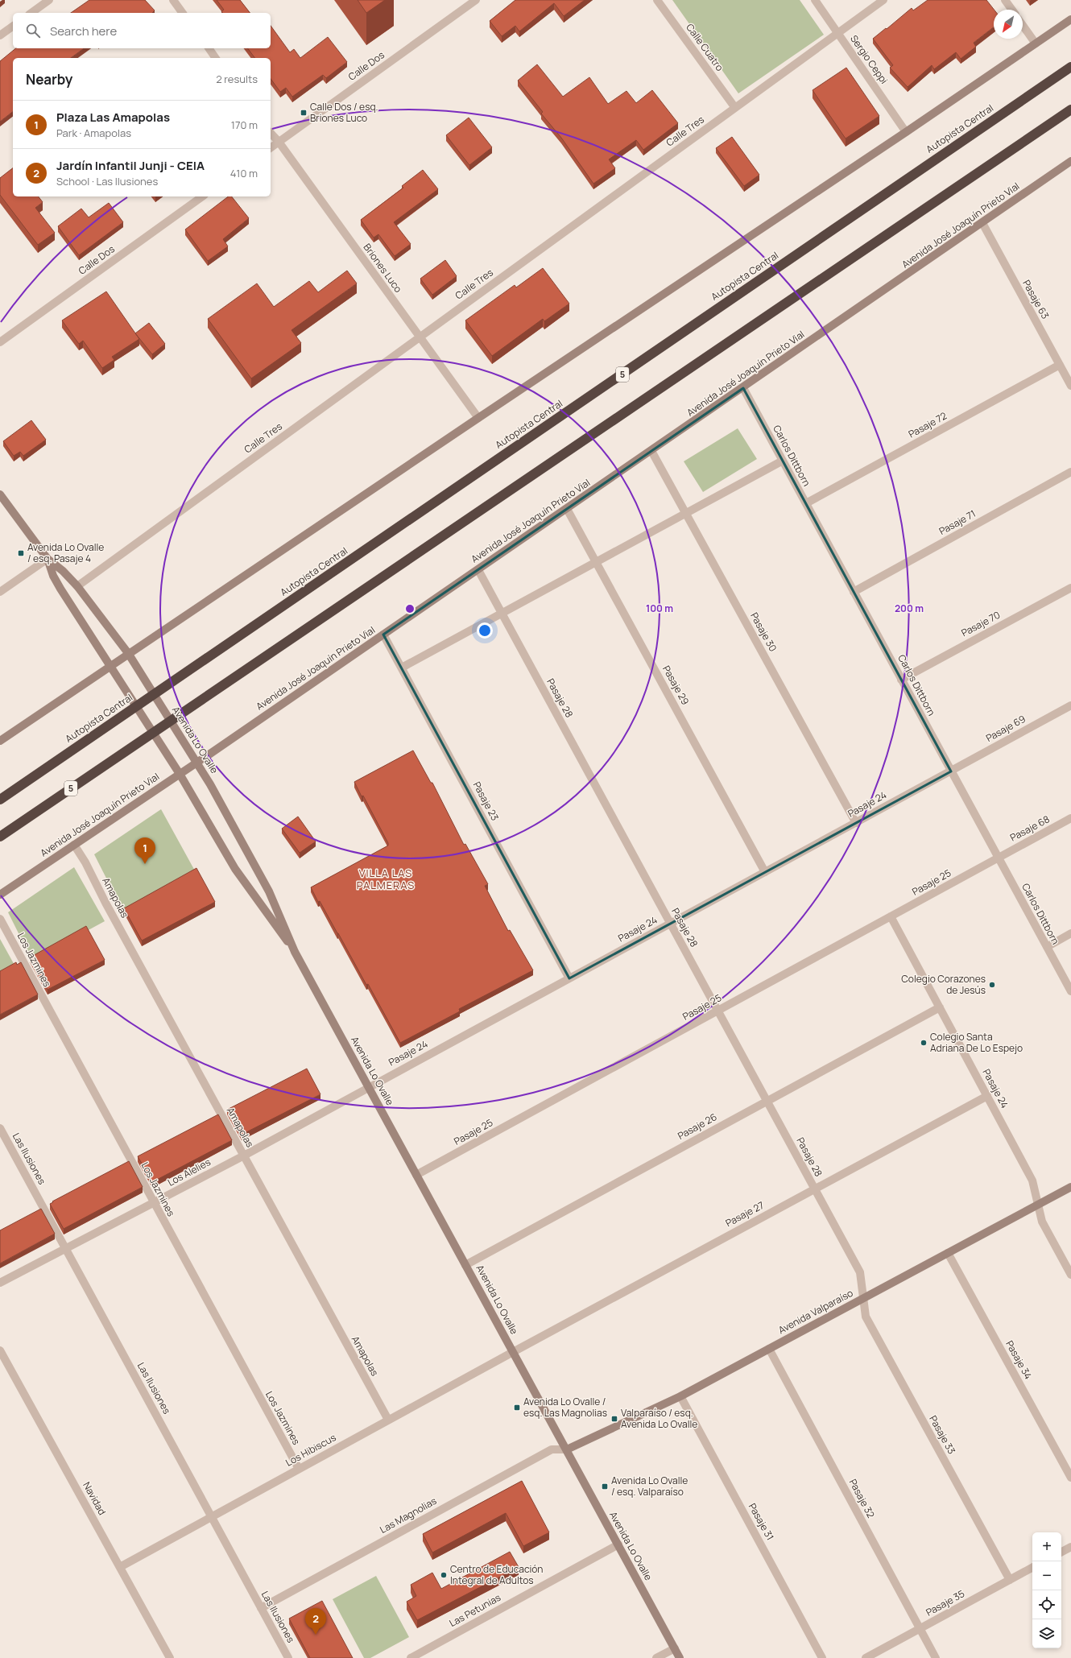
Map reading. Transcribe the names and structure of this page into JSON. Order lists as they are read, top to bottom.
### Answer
{
  "streets": {
    "highway": ["Autopista Central", "5"],
    "main road": ["Avenida José Joaquín Prieto Vial", "Avenida Lo Ovalle", "Avenida Valparaíso"],
    "street": [
      "Calle Cuatro",
      "Sergio Ceppi",
      "Calle Dos",
      "Calle Tres",
      "Briones Luco",
      "Pasaje 63",
      "Pasaje 72",
      "Carlos Dittborn",
      "Pasaje 71",
      "Pasaje 70",
      "Pasaje 30",
      "Pasaje 29",
      "Pasaje 28",
      "Pasaje 69",
      "Pasaje 23",
      "Pasaje 24",
      "Pasaje 68",
      "Pasaje 25",
      "Amapolas",
      "Los Jazmines",
      "Pasaje 26",
      "Las Ilusiones",
      "Los Alelies",
      "Pasaje 27",
      "Pasaje 34",
      "Pasaje 33",
      "Los Hibiscus",
      "Navidad",
      "Pasaje 32",
      "Las Magnolias",
      "Pasaje 31",
      "Pasaje 35",
      "Las Petunias"
    ]
  },
  "crossings": [
    ["Calle Cuatro", "Calle Tres"],
    ["Sergio Ceppi", "Calle Tres"],
    ["Calle Dos", "Briones Luco"],
    ["Calle Tres", "Briones Luco"],
    ["Calle Tres", "Avenida Lo Ovalle"],
    ["Avenida José Joaquín Prieto Vial", "Pasaje 63"],
    ["Avenida José Joaquín Prieto Vial", "Carlos Dittborn"],
    ["Avenida José Joaquín Prieto Vial", "Pasaje 30"],
    ["Avenida José Joaquín Prieto Vial", "Pasaje 29"],
    ["Avenida José Joaquín Prieto Vial", "Pasaje 28"],
    ["Avenida José Joaquín Prieto Vial", "Avenida Lo Ovalle"],
    ["Avenida José Joaquín Prieto Vial", "Pasaje 23"],
    ["Avenida José Joaquín Prieto Vial", "Amapolas"],
    ["Pasaje 63", "Pasaje 72"],
    ["Pasaje 72", "Carlos Dittborn"],
    ["Carlos Dittborn", "Pasaje 71"],
    ["Carlos Dittborn", "Pasaje 70"],
    ["Carlos Dittborn", "Pasaje 69"],
    ["Carlos Dittborn", "Pasaje 24"],
    ["Carlos Dittborn", "Pasaje 68"],
    ["Carlos Dittborn", "Pasaje 25"],
    ["Pasaje 30", "Pasaje 24"],
    ["Pasaje 29", "Pasaje 24"],
    ["Pasaje 28", "Pasaje 24"],
    ["Pasaje 28", "Pasaje 25"],
    ["Pasaje 28", "Pasaje 26"],
    ["Pasaje 28", "Pasaje 27"],
    ["Pasaje 28", "Avenida Valparaíso"],
    ["Pasaje 28", "Pasaje 33"],
    ["Pasaje 69", "Pasaje 24"],
    ["Avenida Lo Ovalle", "Pasaje 24"],
    ["Avenida Lo Ovalle", "Pasaje 25"],
    ["Avenida Lo Ovalle", "Pasaje 26"],
    ["Avenida Lo Ovalle", "Los Alelies"],
    ["Avenida Lo Ovalle", "Pasaje 27"],
    ["Avenida Lo Ovalle", "Avenida Valparaíso"],
    ["Avenida Lo Ovalle", "Los Hibiscus"],
    ["Avenida Lo Ovalle", "Las Magnolias"],
    ["Avenida Lo Ovalle", "Las Petunias"],
    ["Pasaje 23", "Pasaje 24"],
    ["Pasaje 24", "Pasaje 25"],
    ["Pasaje 24", "Pasaje 26"],
    ["Pasaje 24", "Los Alelies"],
    ["Pasaje 24", "Pasaje 27"],
    ["Pasaje 24", "Avenida Valparaíso"],
    ["Pasaje 68", "Pasaje 25"],
    ["Amapolas", "Los Alelies"],
    ["Amapolas", "Los Hibiscus"],
    ["Los Jazmines", "Los Alelies"],
    ["Los Jazmines", "Los Hibiscus"],
    ["Las Ilusiones", "Los Alelies"],
    ["Las Ilusiones", "Los Hibiscus"],
    ["Las Ilusiones", "Las Magnolias"],
    ["Pasaje 27", "Los Hibiscus"],
    ["Avenida Valparaíso", "Pasaje 34"],
    ["Avenida Valparaíso", "Pasaje 33"],
    ["Avenida Valparaíso", "Pasaje 32"],
    ["Avenida Valparaíso", "Las Magnolias"],
    ["Avenida Valparaíso", "Pasaje 31"],
    ["Pasaje 33", "Pasaje 35"],
    ["Los Hibiscus", "Navidad"],
    ["Pasaje 32", "Pasaje 35"]
  ],
  "districts": ["VILLA LAS PALMERAS"],
  "places": {
    "transit": [
      "Calle Dos / esq. Briones Luco",
      "Avenida Lo Ovalle / esq. Pasaje 4",
      "Avenida Lo Ovalle / esq. Las Magnolias",
      "Valparaíso / esq. Avenida Lo Ovalle",
      "Avenida Lo Ovalle / esq. Valparaíso"
    ],
    "other": ["Colegio Corazones de Jesús", "Colegio Santa Adriana De Lo Espejo", "Centro de Educación Integral de Adultos"]
  },
  "north": "bottom left",
  "page": {
    "search": "Search here",
    "heading": ["Nearby", "2 results"],
    "list": [
      {
        "mark": "1",
        "name": "Plaza Las Amapolas",
        "note": "Park · Amapolas",
        "value": "170 m"
      },
      {
        "mark": "2",
        "name": "Jardín Infantil Junji - CEIA",
        "note": "School · Las Ilusiones",
        "value": "410 m"
      }
    ],
    "pins": ["1", "2"],
    "map_buttons": ["+", "−"]
  },
  "rings": ["100 m", "200 m"]
}
